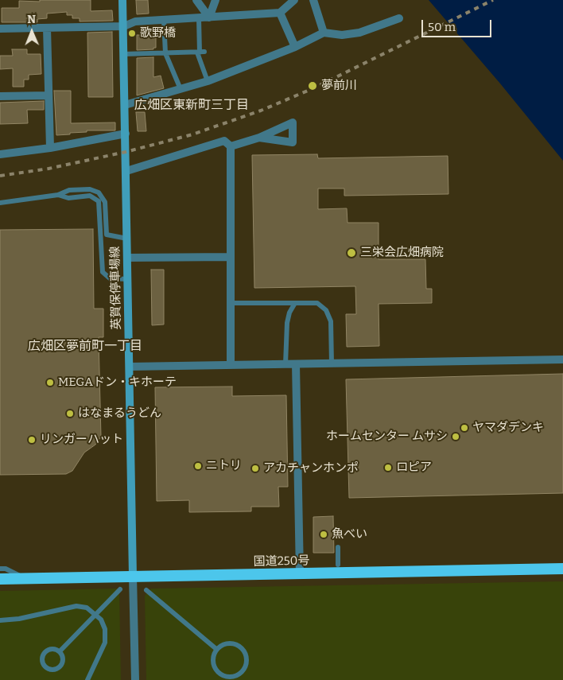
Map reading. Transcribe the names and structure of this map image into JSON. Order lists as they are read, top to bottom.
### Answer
{
  "streets": {
    "highway": ["国道250号"],
    "main road": ["英賀保停車場線"]
  },
  "crossings": [
    ["英賀保停車場線", "国道250号"]
  ],
  "districts": ["広畑区東新町三丁目", "広畑区夢前町一丁目"],
  "places": [
    "歌野橋",
    "夢前川",
    "三栄会広畑病院",
    "MEGAドン・キホーテ",
    "はなまるうどん",
    "ヤマダデンキ",
    "ホームセンター ムサシ",
    "リンガーハット",
    "ニトリ",
    "ロピア",
    "アカチャンホンポ",
    "魚べい"
  ],
  "scale_bar": "50 m",
  "north": "top"
}
